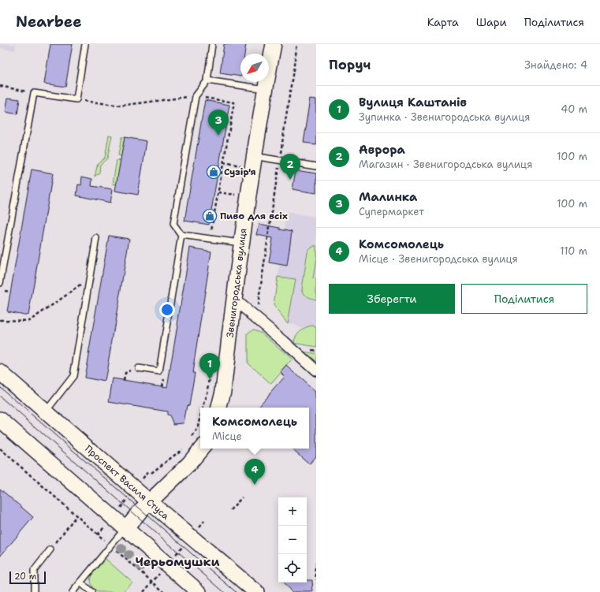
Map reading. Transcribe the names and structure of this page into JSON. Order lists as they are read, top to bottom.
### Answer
{
  "streets": {
    "street": ["Звенигородська вулиця", "Проспект Василя Стуса"]
  },
  "districts": ["Черьомушки"],
  "places": {
    "shop": ["Сузір'я", "Пиво для всіх"]
  },
  "scale_bar": "20 m",
  "north": "bottom left",
  "page": {
    "header": "Nearbee",
    "nav": ["Карта", "Шари", "Поділитися"],
    "heading": ["Поруч", "Знайдено: 4"],
    "list": [
      {
        "mark": "1",
        "name": "Вулиця Каштанів",
        "note": "Зупинка · Звенигородська вулиця",
        "value": "40 m"
      },
      {
        "mark": "2",
        "name": "Аврора",
        "note": "Магазин · Звенигородська вулиця",
        "value": "100 m"
      },
      {
        "mark": "3",
        "name": "Малинка",
        "note": "Супермаркет",
        "value": "100 m"
      },
      {
        "mark": "4",
        "name": "Комсомолець",
        "note": "Місце · Звенигородська вулиця",
        "value": "110 m"
      }
    ],
    "pins": [
      "3",
      "2",
      "1",
      "4"
    ],
    "buttons": ["Зберегти", "Поділитися"],
    "popup": ["Комсомолець", "Місце"],
    "map_buttons": ["+", "−"],
    "scale": "20 m"
  }
}
